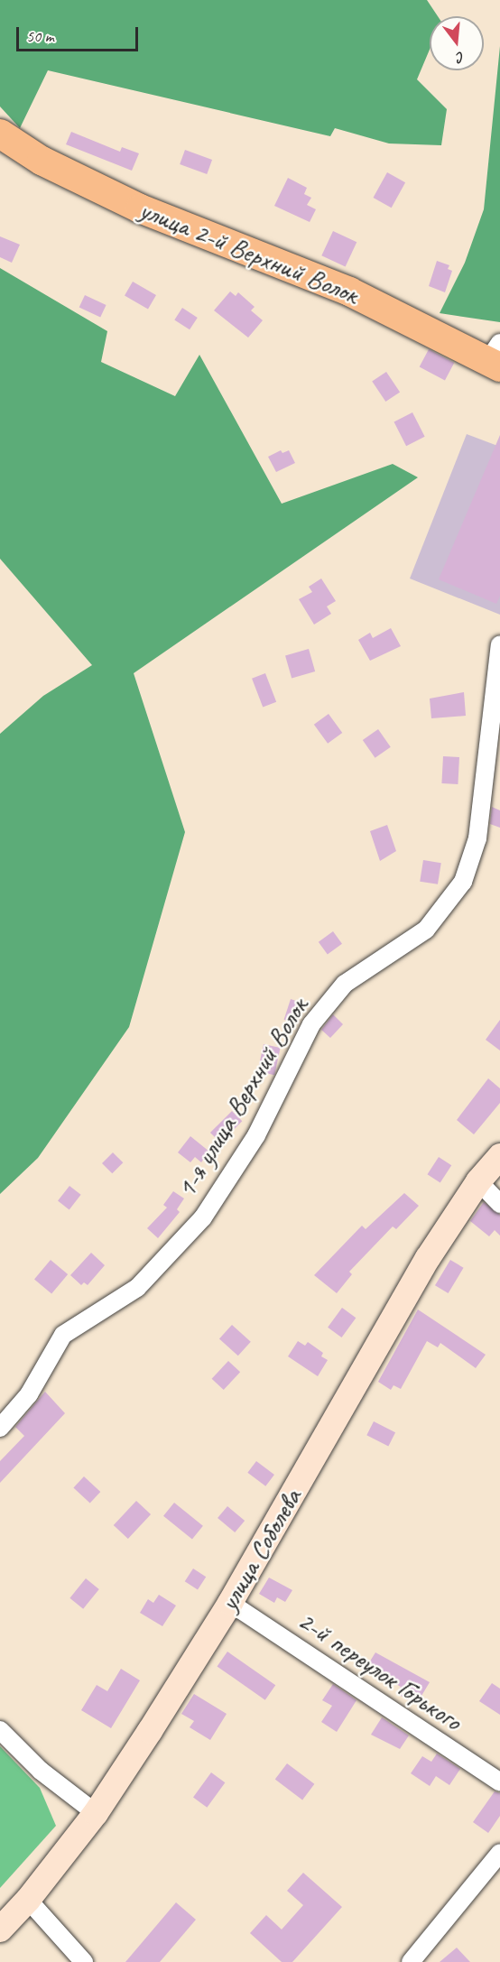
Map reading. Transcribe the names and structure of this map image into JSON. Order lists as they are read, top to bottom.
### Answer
{
  "streets": {
    "main road": ["улица 2-й Верхний Волок"],
    "street": ["1-я улица Верхний Волок", "улица Соболева", "2-й переулок Горького"]
  },
  "crossings": [
    ["улица Соболева", "2-й переулок Горького"]
  ],
  "scale_bar": "50 m",
  "north": "bottom"
}
